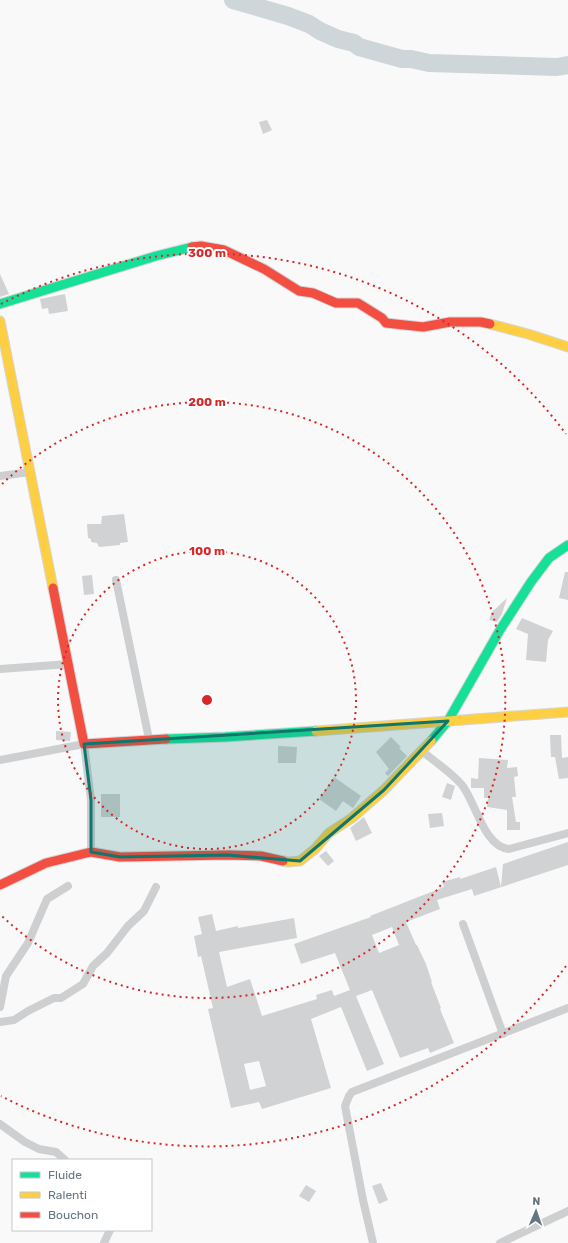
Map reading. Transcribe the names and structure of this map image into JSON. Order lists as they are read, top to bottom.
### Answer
{
  "legend": ["Fluide", "Ralenti", "Bouchon"],
  "north": "top",
  "rings": ["300 m", "200 m", "100 m"]
}
